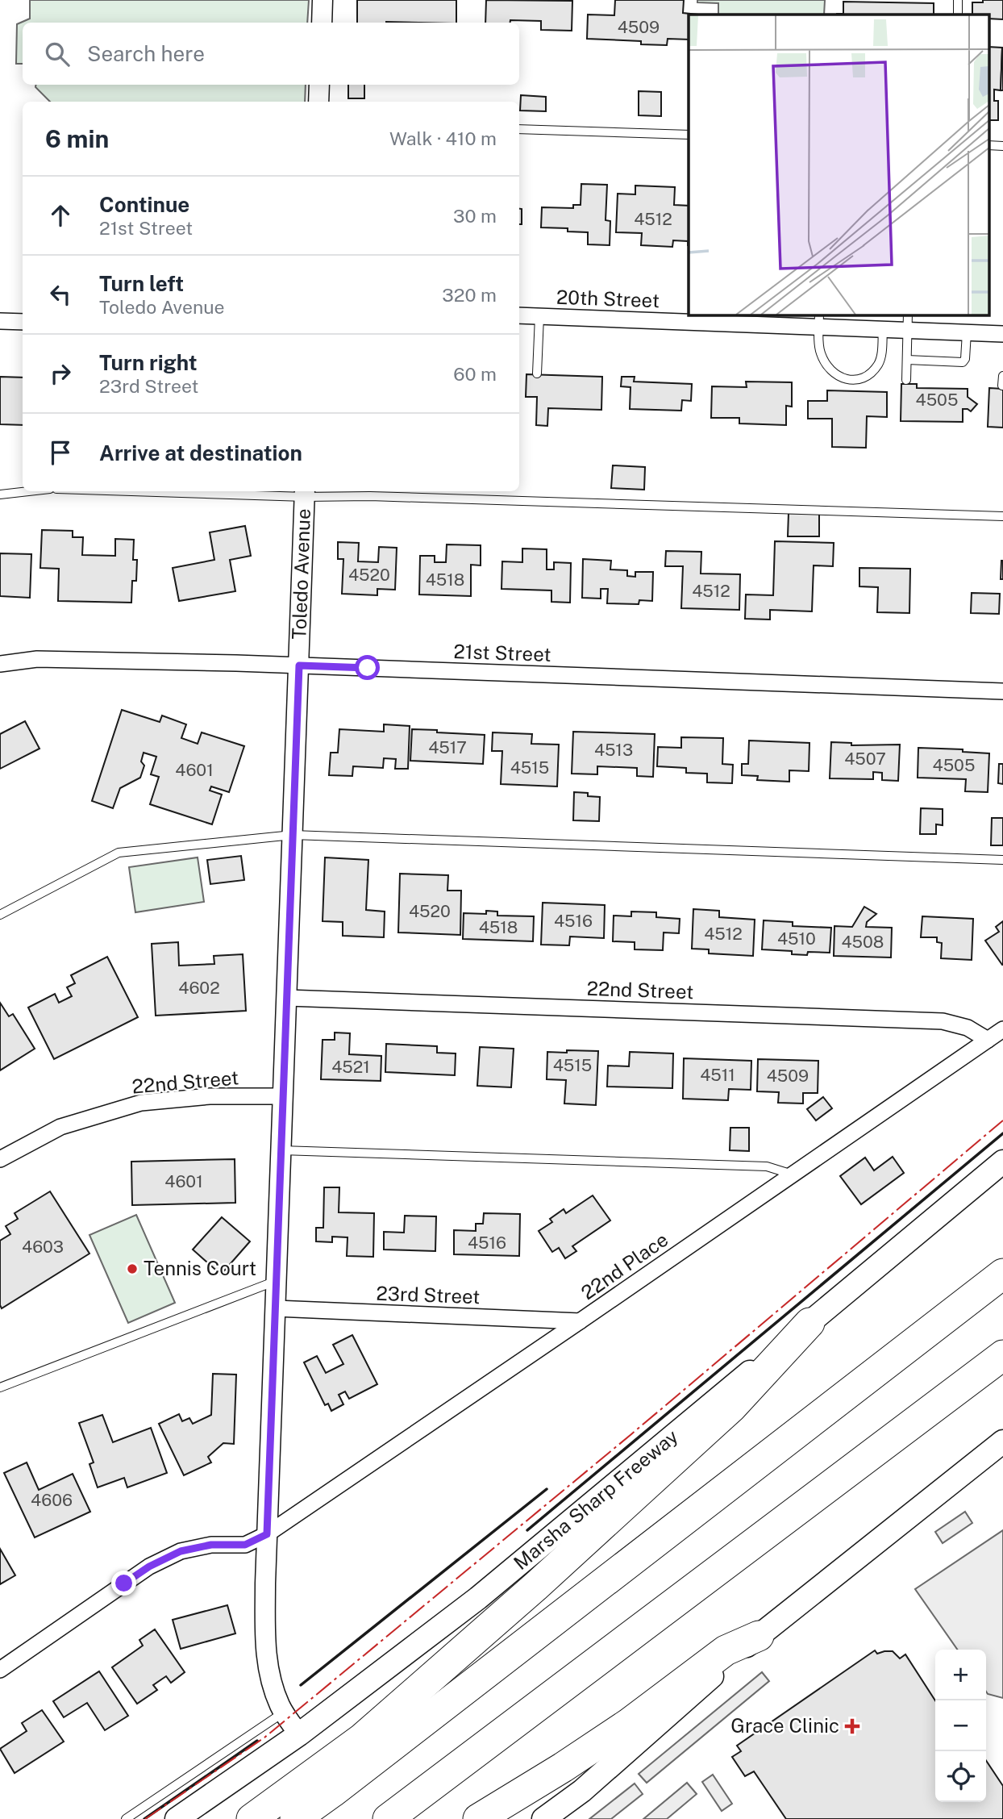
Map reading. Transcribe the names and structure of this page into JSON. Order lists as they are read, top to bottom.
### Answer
{
  "streets": {
    "main road": ["Marsha Sharp Freeway"],
    "street": [
      "20th Street",
      "Toledo Avenue",
      "21st Street",
      "22nd Street",
      "22nd Place",
      "23rd Street"
    ]
  },
  "crossings": [
    ["Toledo Avenue", "21st Street"],
    ["Toledo Avenue", "22nd Street"],
    ["Toledo Avenue", "22nd Place"],
    ["Toledo Avenue", "23rd Street"],
    ["Toledo Avenue", "Marsha Sharp Freeway"],
    ["22nd Street", "22nd Place"],
    ["22nd Place", "23rd Street"]
  ],
  "places": {
    "other": ["Tennis Court"],
    "health": ["Grace Clinic"]
  },
  "house_numbers": [
    "4509",
    "4512",
    "4505",
    "4520",
    "4518",
    "4512",
    "4517",
    "4513",
    "4507",
    "4505",
    "4515",
    "4601",
    "4520",
    "4516",
    "4518",
    "4512",
    "4510",
    "4508",
    "4602",
    "4515",
    "4521",
    "4511",
    "4509",
    "4601",
    "4516",
    "4603",
    "4606"
  ],
  "page": {
    "search": "Search here",
    "heading": ["6 min", "Walk · 410 m"],
    "list": [
      ["Continue", "21st Street", "30 m"],
      ["Turn left", "Toledo Avenue", "320 m"],
      ["Turn right", "23rd Street", "60 m"],
      "Arrive at destination"
    ],
    "map_buttons": ["+", "−"]
  }
}
